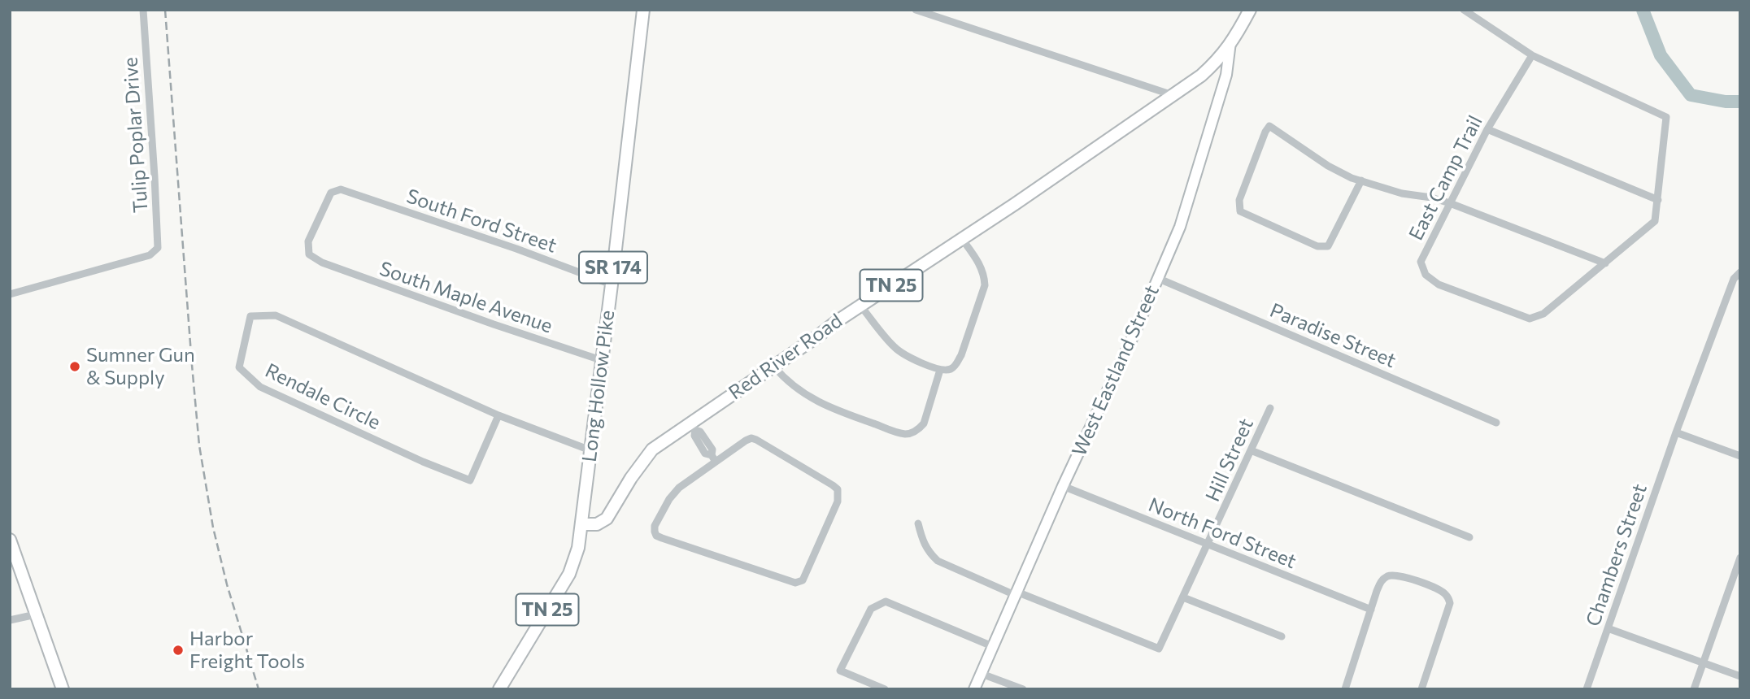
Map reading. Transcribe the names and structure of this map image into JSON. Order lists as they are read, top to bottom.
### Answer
{
  "streets": {
    "main road": [
      "SR 174",
      "TN 25",
      "Red River Road",
      "West Eastland Street",
      "Long Hollow Pike"
    ],
    "street": [
      "Tulip Poplar Drive",
      "East Camp Trail",
      "South Ford Street",
      "South Maple Avenue",
      "Paradise Street",
      "Rendale Circle",
      "Hill Street",
      "North Ford Street",
      "Chambers Street"
    ]
  },
  "crossings": [
    ["South Ford Street", "South Maple Avenue"],
    ["South Ford Street", "Long Hollow Pike"],
    ["TN 25", "Red River Road"],
    ["TN 25", "Long Hollow Pike"],
    ["South Maple Avenue", "Long Hollow Pike"],
    ["Paradise Street", "West Eastland Street"],
    ["Red River Road", "West Eastland Street"],
    ["Red River Road", "Long Hollow Pike"],
    ["West Eastland Street", "Hill Street"],
    ["West Eastland Street", "North Ford Street"],
    ["Long Hollow Pike", "Rendale Circle"],
    ["Hill Street", "North Ford Street"]
  ],
  "places": ["Sumner Gun & Supply", "Harbor Freight Tools"]
}
